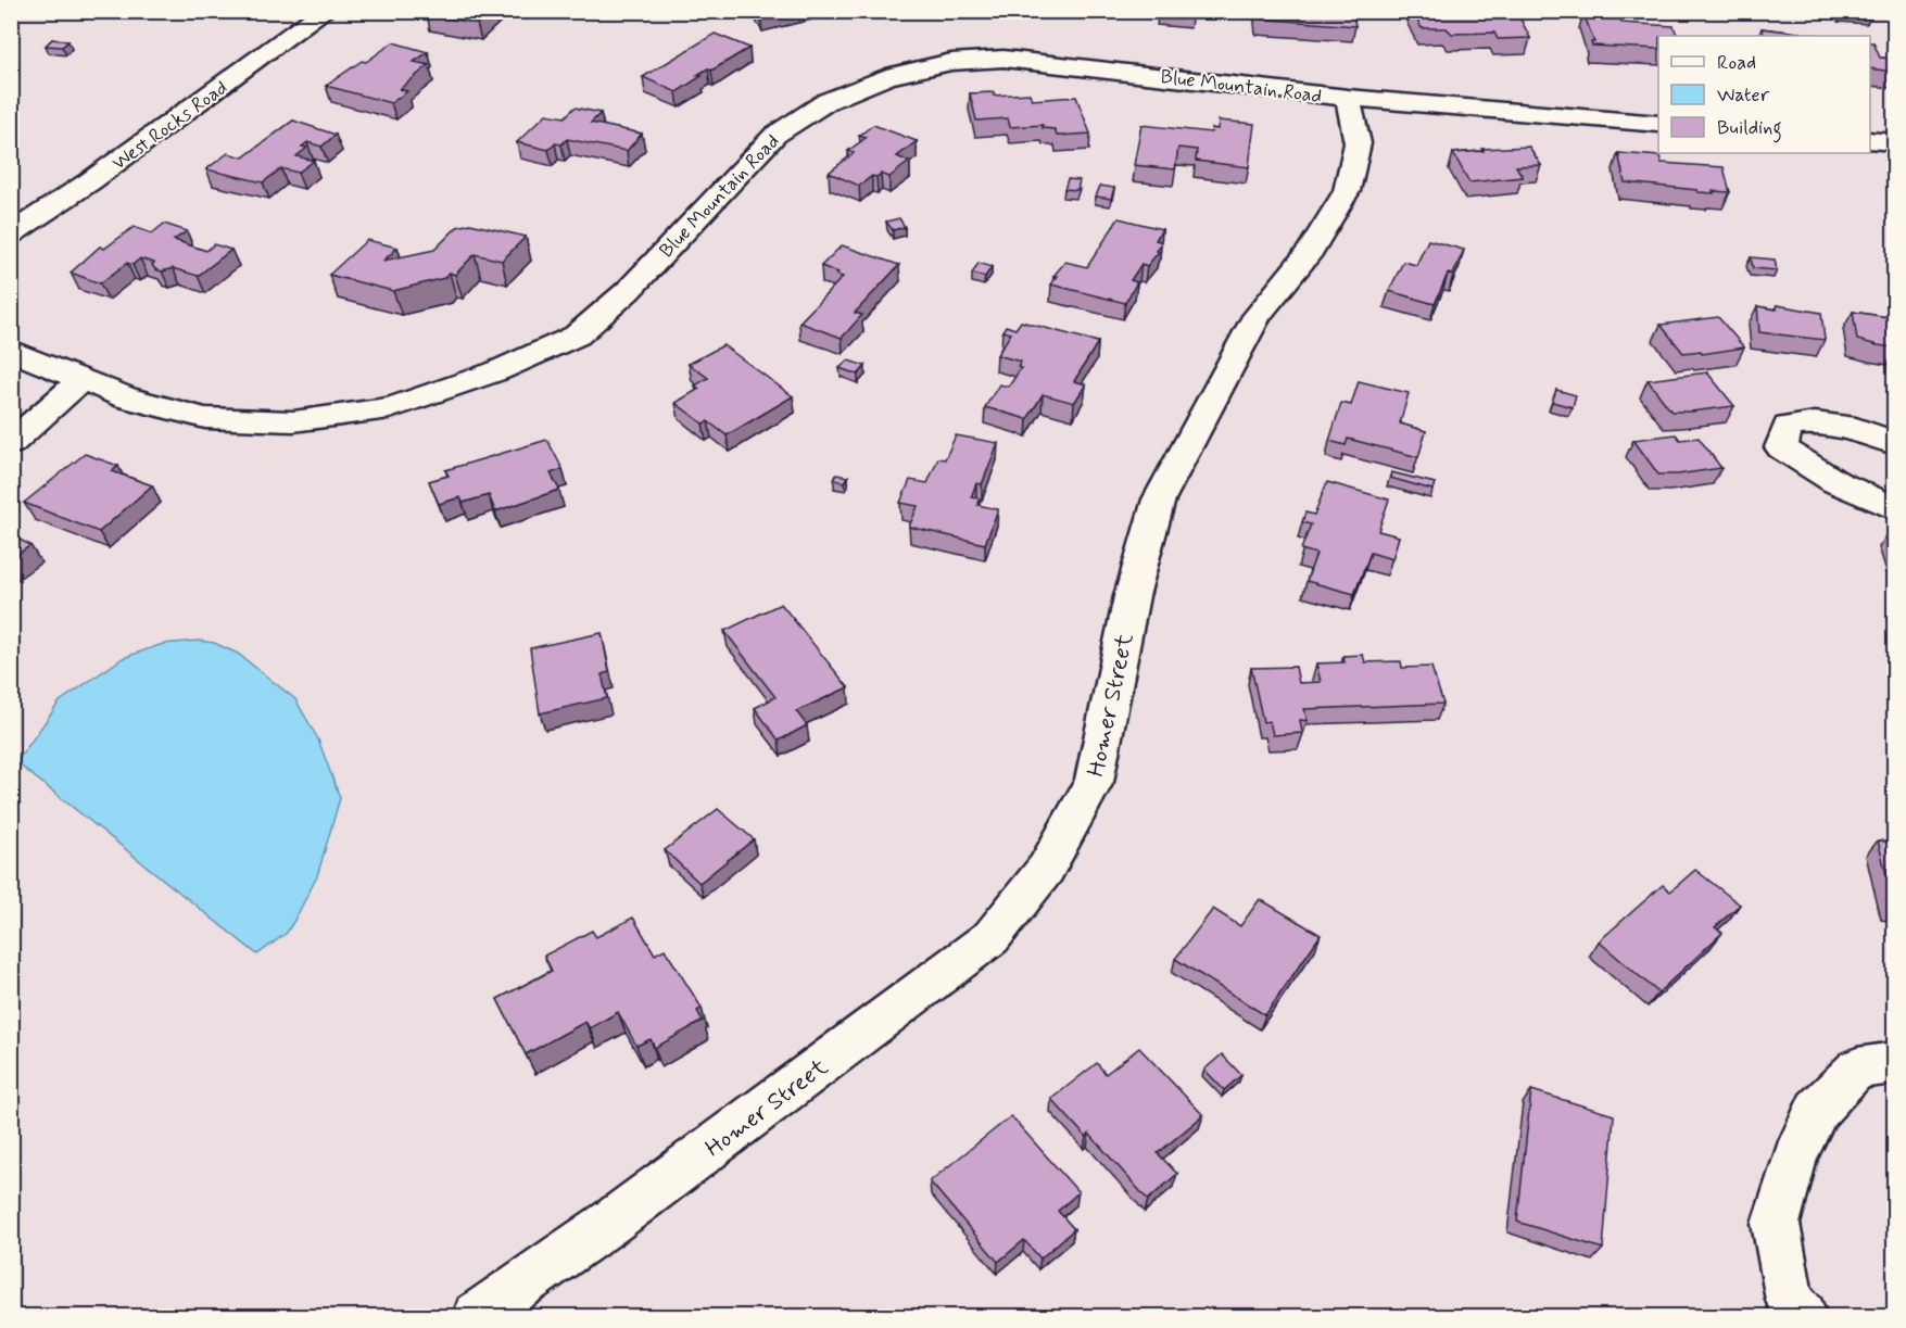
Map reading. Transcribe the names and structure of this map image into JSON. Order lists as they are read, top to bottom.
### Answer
{
  "streets": {
    "street": ["Blue Mountain Road", "West Rocks Road", "Homer Street"]
  },
  "crossings": [
    ["Blue Mountain Road", "Homer Street"]
  ],
  "legend": ["Road", "Water", "Building"]
}
